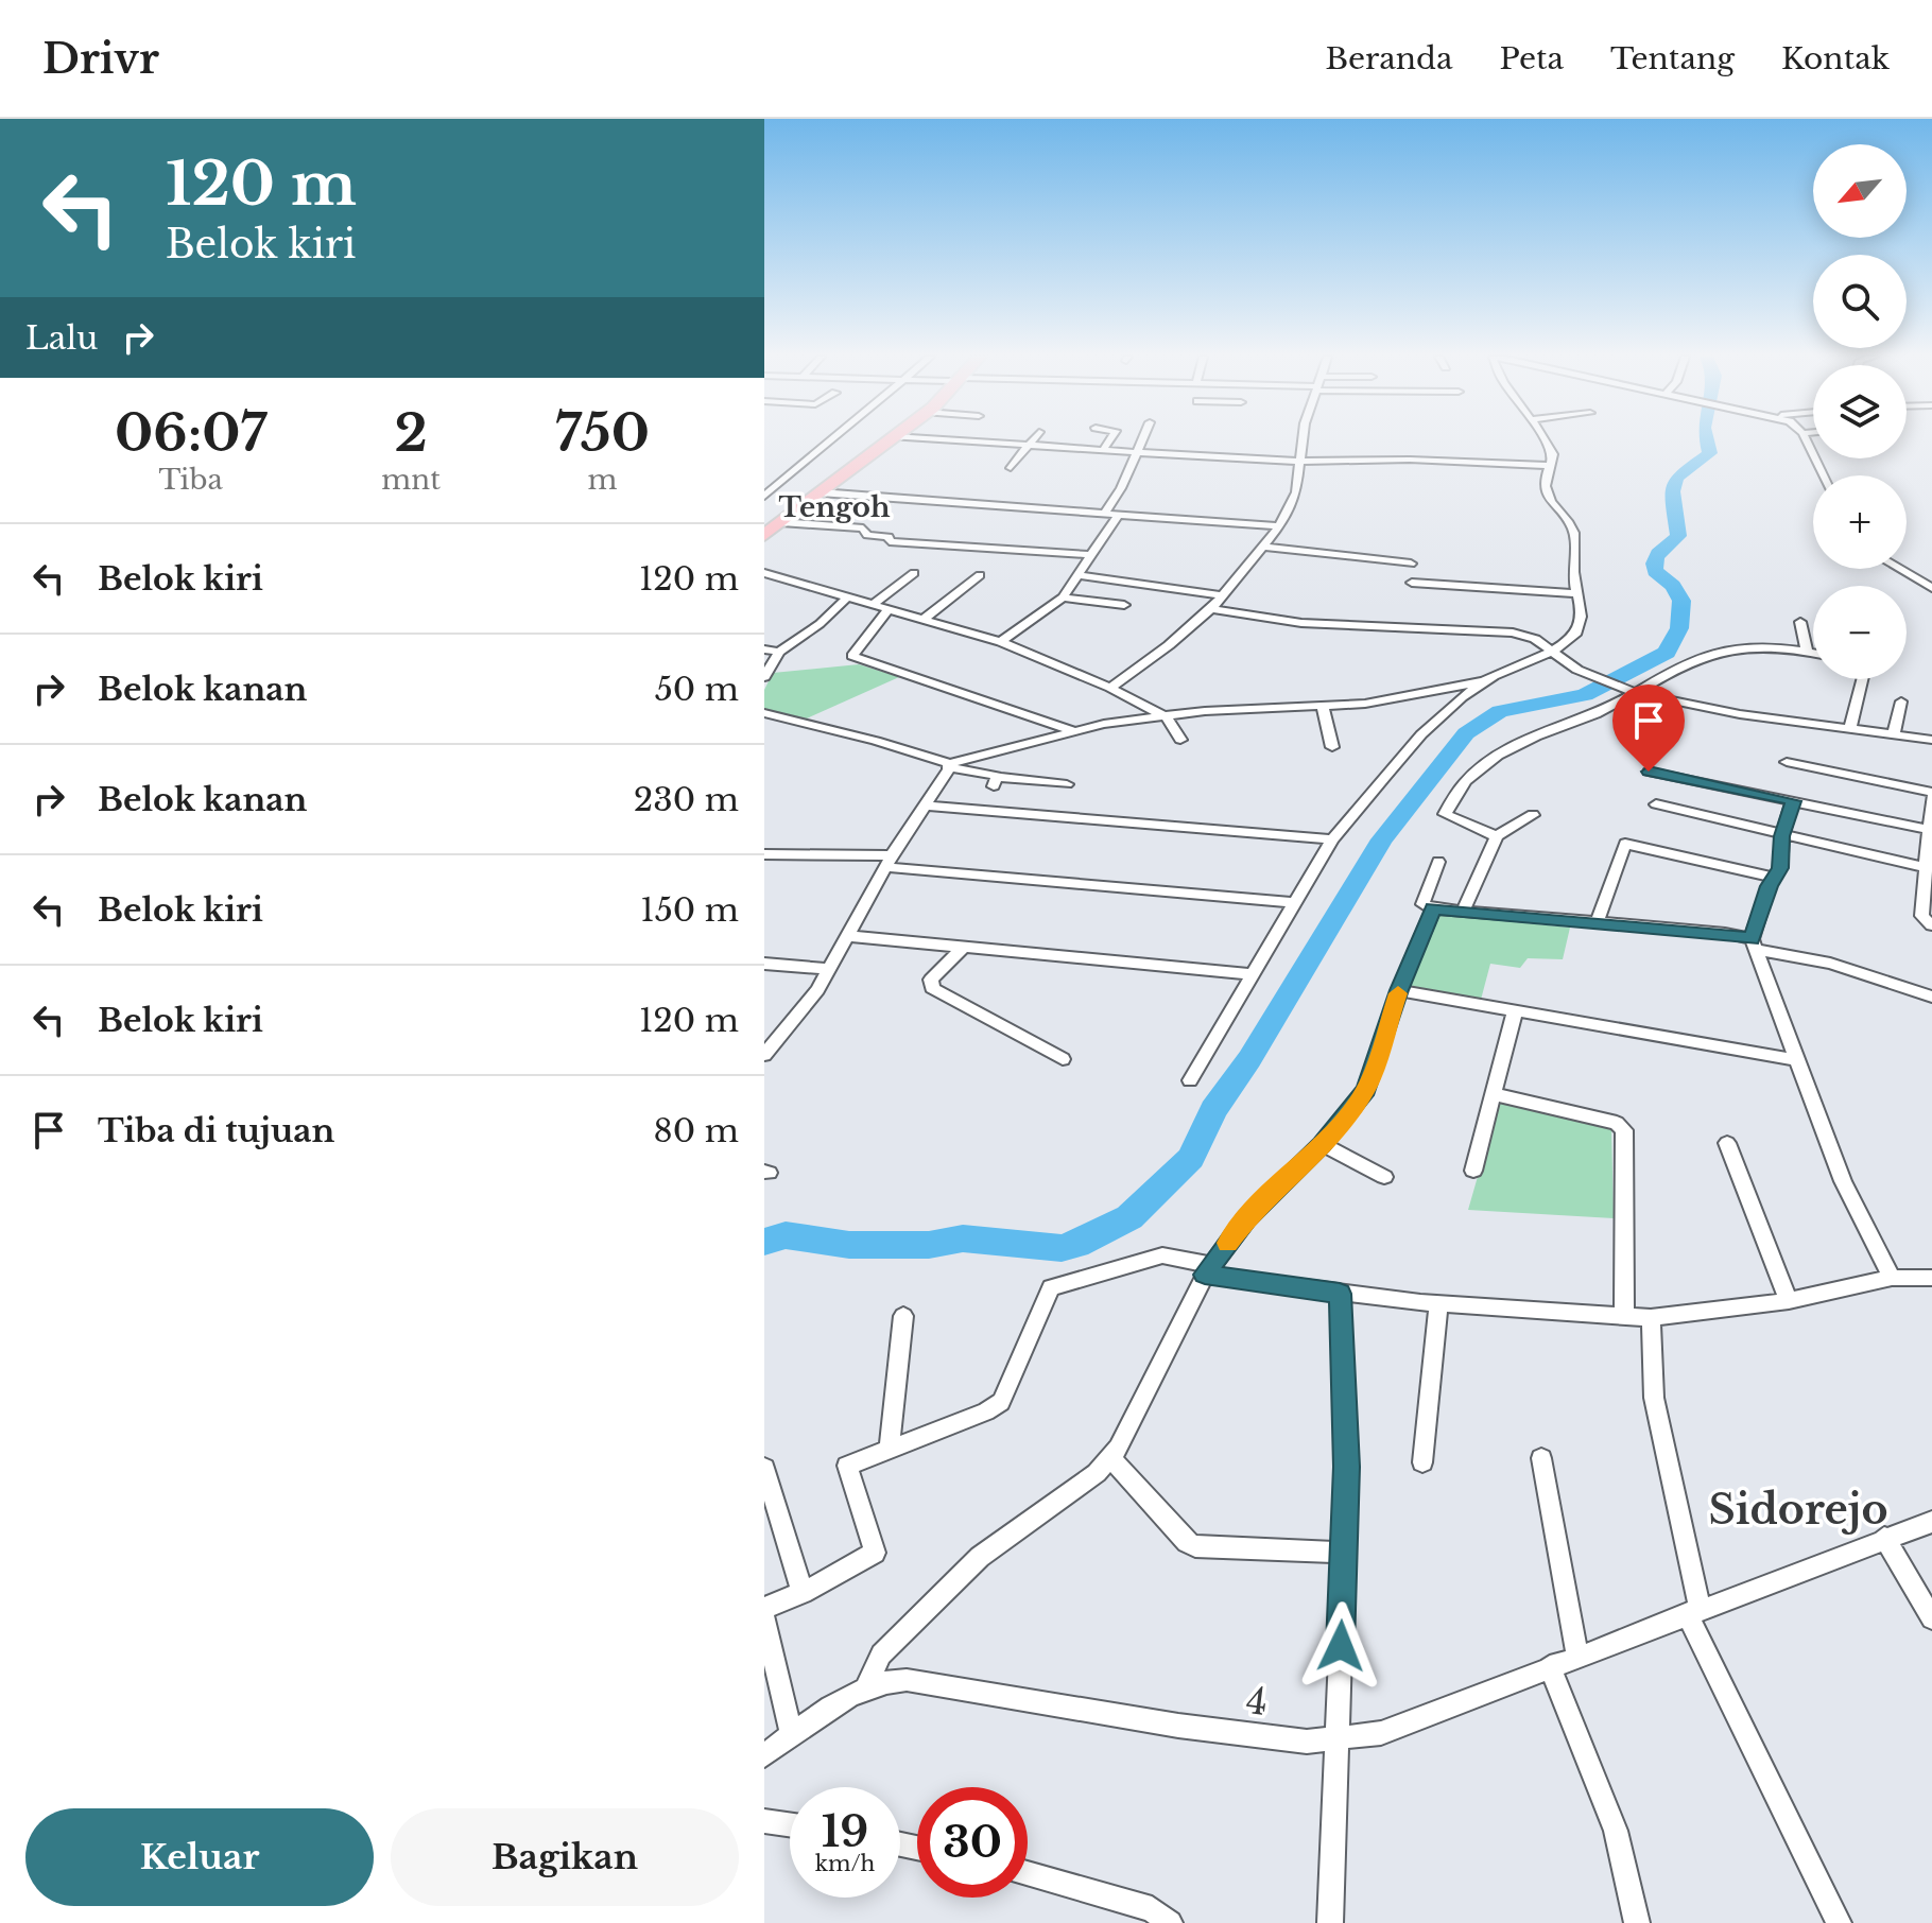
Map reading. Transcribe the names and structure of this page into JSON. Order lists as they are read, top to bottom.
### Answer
{
  "streets": {
    "street": ["4"]
  },
  "districts": ["Tengoh", "Sidorejo"],
  "north": "bottom left",
  "page": {
    "header": "Drivr",
    "nav": [
      "Beranda",
      "Peta",
      "Tentang",
      "Kontak"
    ],
    "turn": ["120 m", "Belok kiri"],
    "map_buttons": ["+", "−"],
    "then": "Lalu",
    "eta": [
      "06:07",
      "Tiba",
      "2",
      "mnt",
      "750",
      "m"
    ],
    "list": [
      {
        "name": "Belok kiri",
        "value": "120 m"
      },
      {
        "name": "Belok kanan",
        "value": "50 m"
      },
      {
        "name": "Belok kanan",
        "value": "230 m"
      },
      {
        "name": "Belok kiri",
        "value": "150 m"
      },
      {
        "name": "Belok kiri",
        "value": "120 m"
      },
      {
        "name": "Tiba di tujuan",
        "value": "80 m"
      }
    ],
    "speed": "19 km/h",
    "limit": "30",
    "buttons": ["Keluar", "Bagikan"]
  }
}
